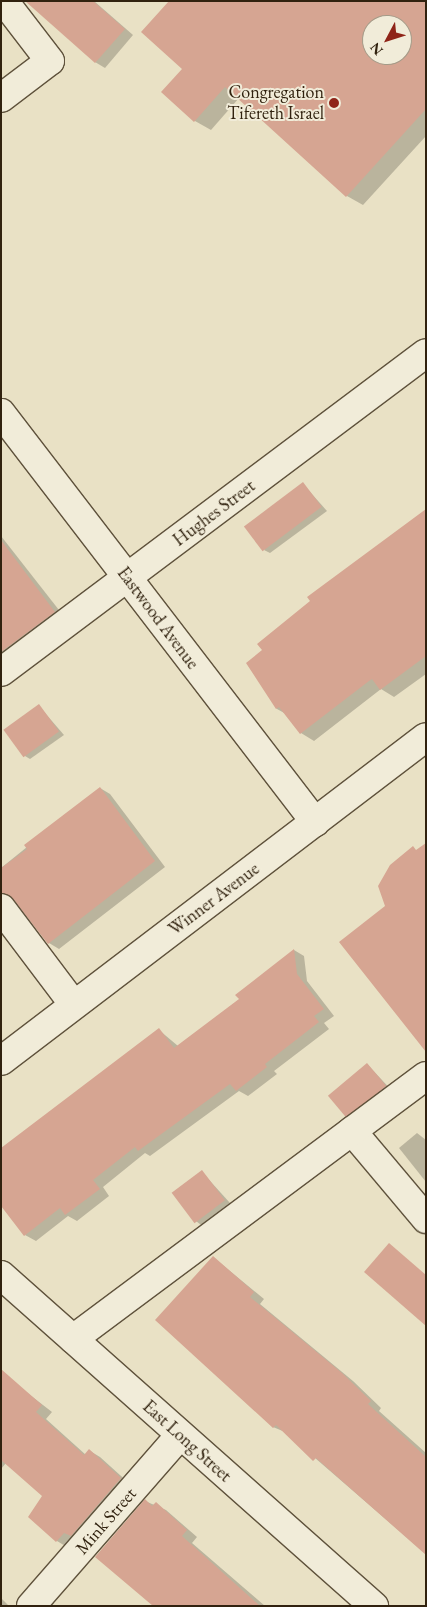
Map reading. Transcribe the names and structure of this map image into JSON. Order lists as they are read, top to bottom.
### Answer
{
  "streets": {
    "street": [
      "Hughes Street",
      "Eastwood Avenue",
      "Winner Avenue",
      "East Long Street",
      "Mink Street"
    ]
  },
  "crossings": [
    ["Hughes Street", "Eastwood Avenue"],
    ["Eastwood Avenue", "Winner Avenue"],
    ["East Long Street", "Mink Street"]
  ],
  "places": ["Congregation Tifereth Israel"],
  "north": "bottom left"
}
